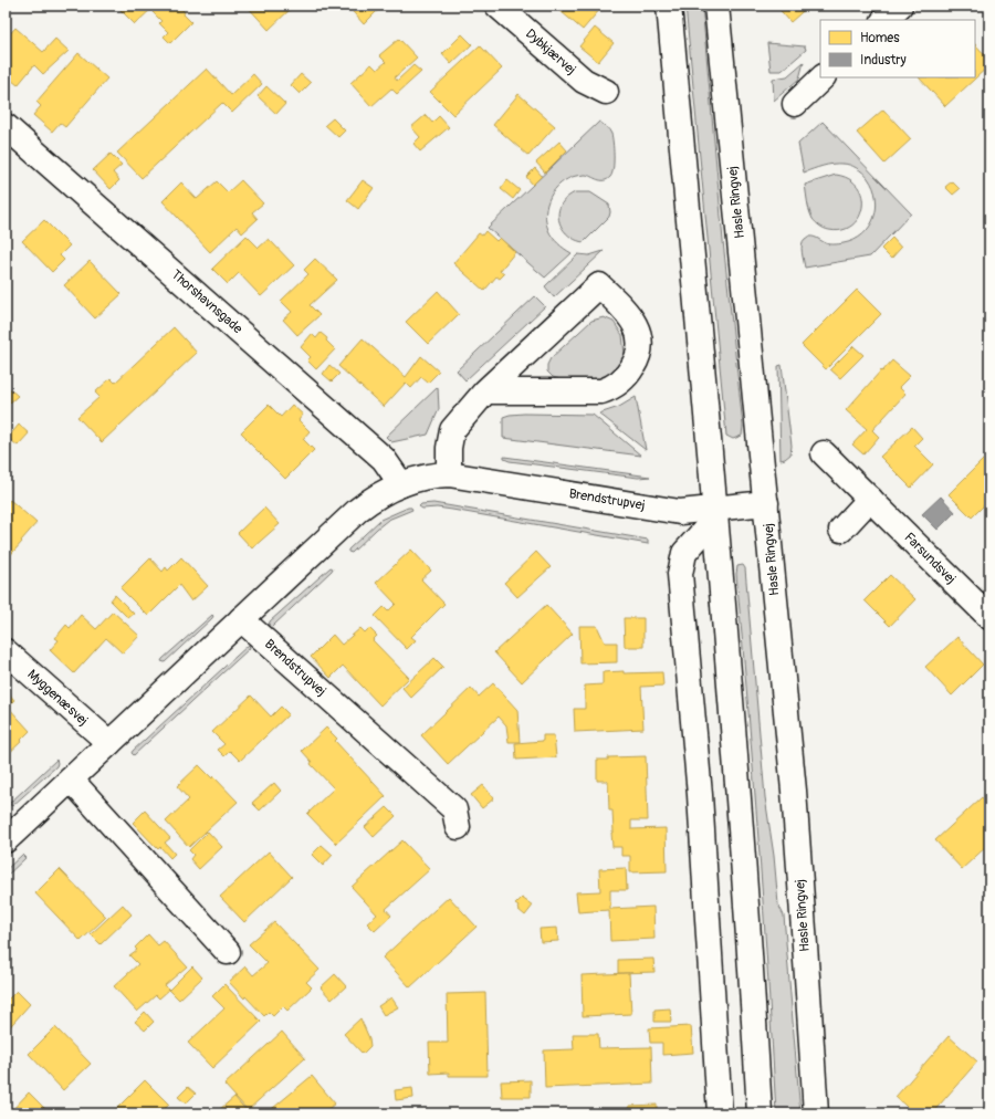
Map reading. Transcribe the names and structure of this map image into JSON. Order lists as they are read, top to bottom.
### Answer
{
  "streets": {
    "street": [
      "Dybkjærvej",
      "Hasle Ringvej",
      "Thorshavnsgade",
      "Brendstrupvej",
      "Farsundsvej",
      "Myggenæsvej"
    ]
  },
  "crossings": [
    ["Hasle Ringvej", "Brendstrupvej"],
    ["Thorshavnsgade", "Brendstrupvej"],
    ["Brendstrupvej", "Myggenæsvej"]
  ],
  "legend": ["Homes", "Industry"]
}
